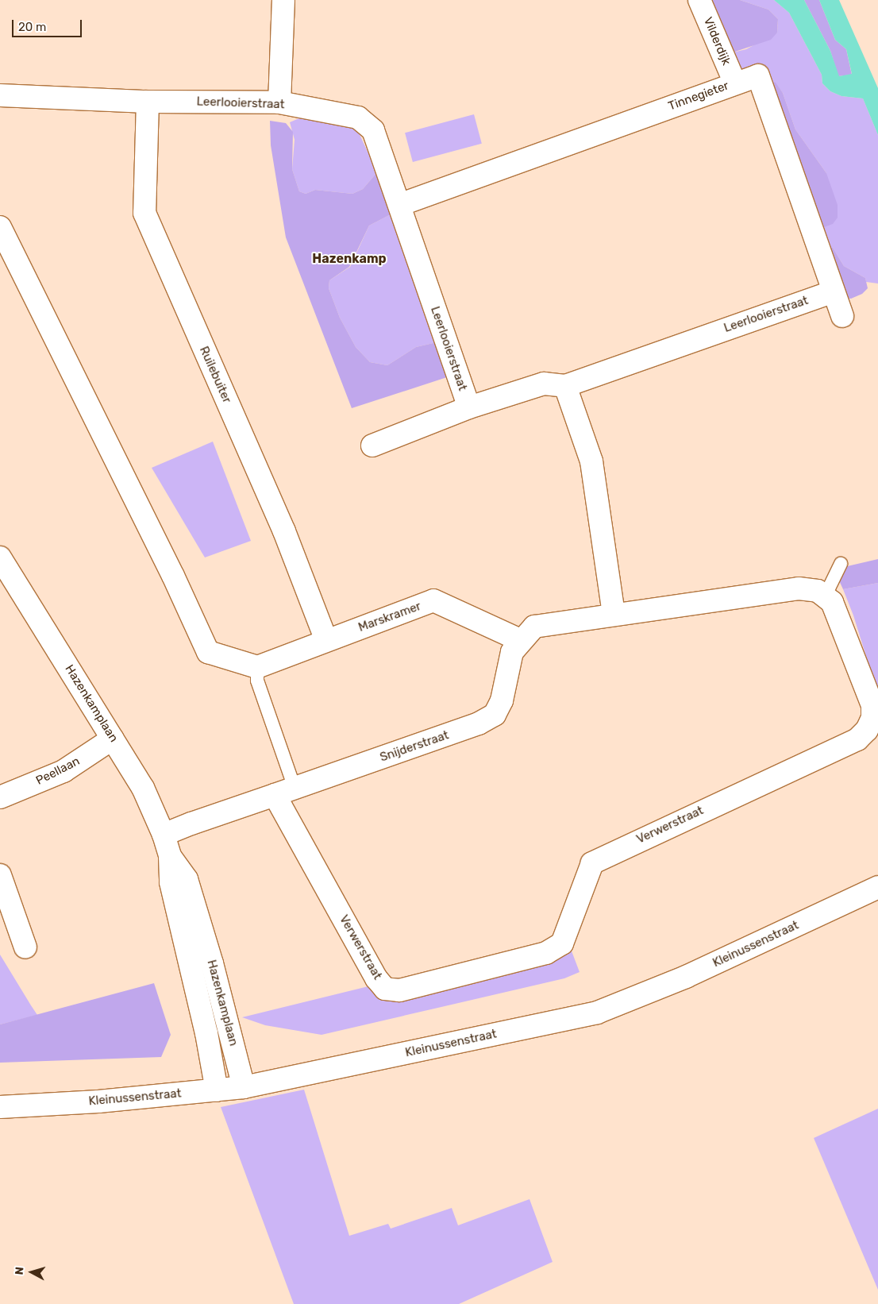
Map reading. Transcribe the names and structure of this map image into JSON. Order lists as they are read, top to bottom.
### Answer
{
  "streets": {
    "street": [
      "Vilderdijk",
      "Tinnegieter",
      "Leerlooierstraat",
      "Ruilebuiter",
      "Marskramer",
      "Hazenkamplaan",
      "Snijderstraat",
      "Peellaan",
      "Verwerstraat",
      "Kleinussenstraat"
    ]
  },
  "crossings": [
    ["Vilderdijk", "Tinnegieter"],
    ["Tinnegieter", "Leerlooierstraat"],
    ["Leerlooierstraat", "Ruilebuiter"],
    ["Ruilebuiter", "Marskramer"],
    ["Marskramer", "Snijderstraat"],
    ["Hazenkamplaan", "Snijderstraat"],
    ["Hazenkamplaan", "Peellaan"],
    ["Hazenkamplaan", "Kleinussenstraat"],
    ["Snijderstraat", "Verwerstraat"]
  ],
  "districts": ["Hazenkamp"],
  "scale_bar": "20 m",
  "north": "left"
}
